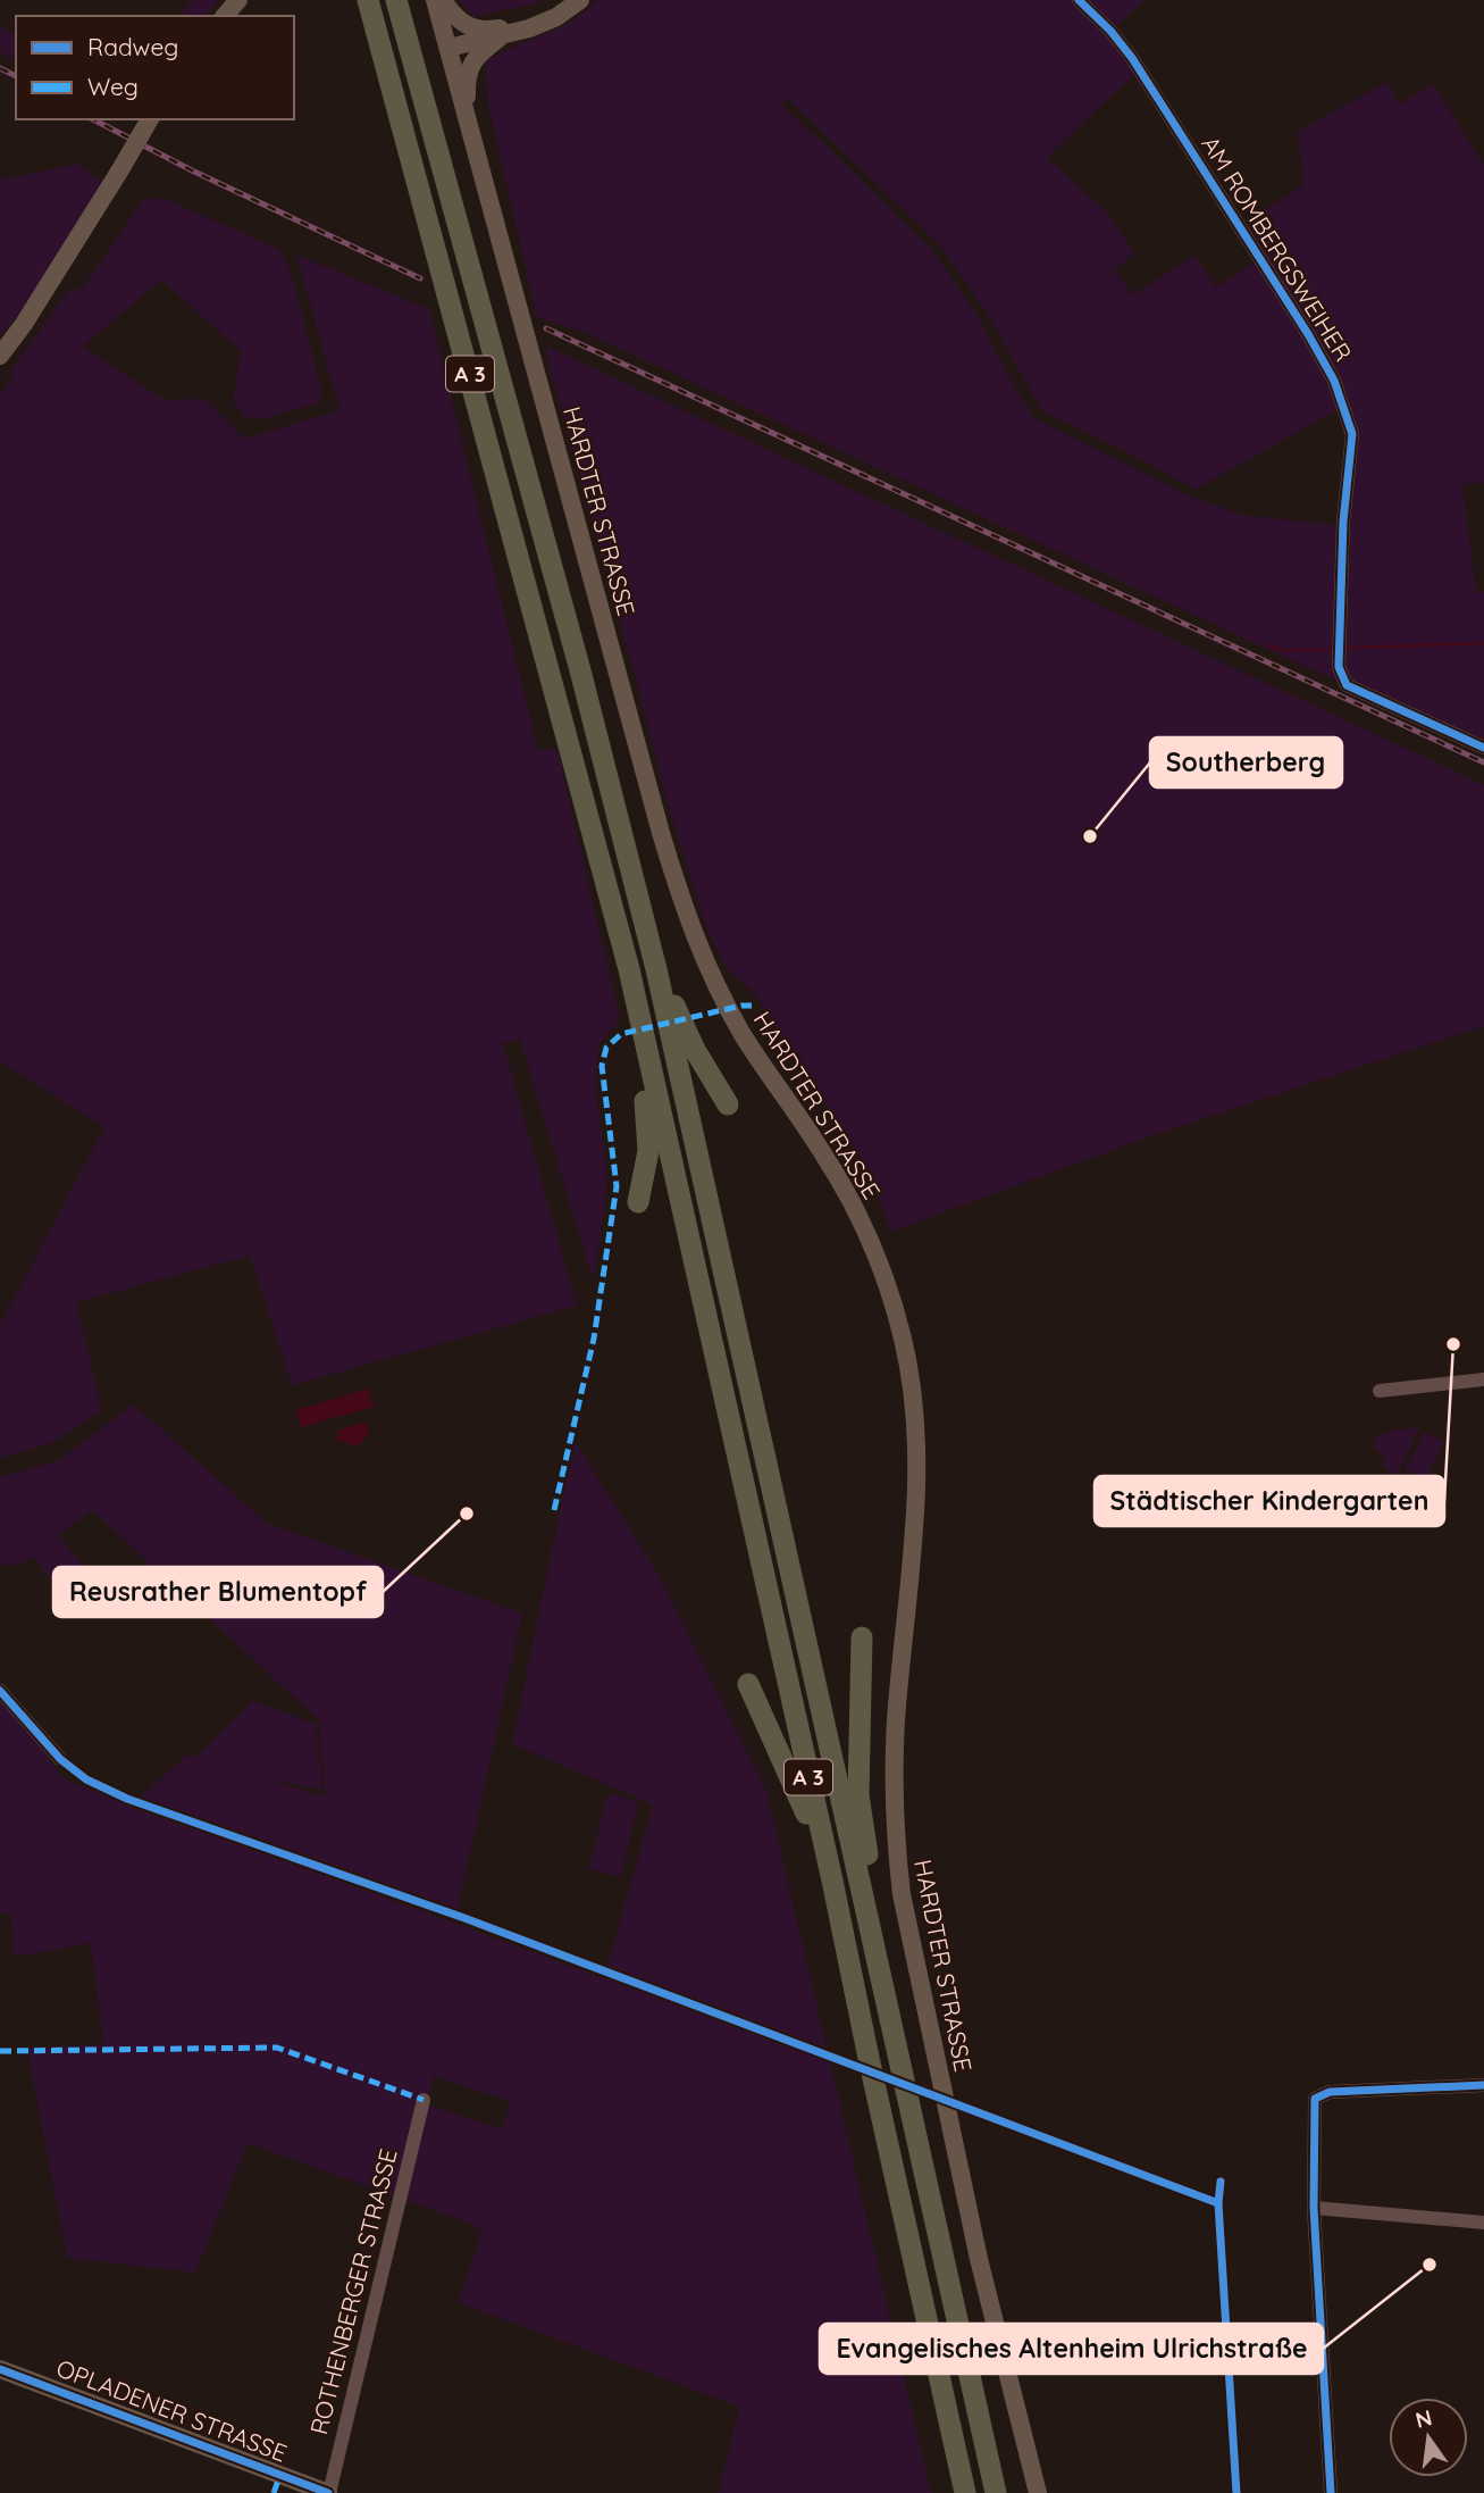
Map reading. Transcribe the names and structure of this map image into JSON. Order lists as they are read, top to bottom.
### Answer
{
  "streets": {
    "highway": ["A 3"],
    "main road": ["HARDTER STRASSE", "OPLADENER STRASSE"],
    "street": ["AM ROMBERGSWEIHER", "ROTHENBERGER STRASSE"]
  },
  "crossings": [
    ["ROTHENBERGER STRASSE", "OPLADENER STRASSE"]
  ],
  "places": [
    "Southerberg",
    "Städtischer Kindergarten",
    "Reusrather Blumentopf",
    "Evangelisches Altenheim Ulrichstraße"
  ],
  "legend": ["Radweg", "Weg"],
  "north": "top"
}
